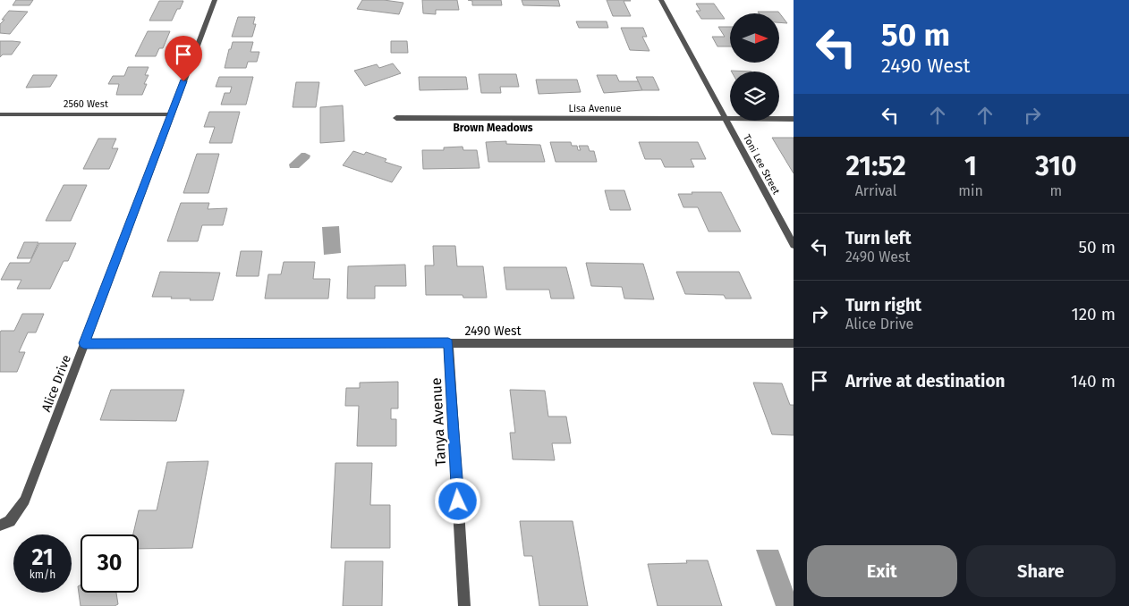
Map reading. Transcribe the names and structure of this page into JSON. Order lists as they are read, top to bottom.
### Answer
{
  "streets": {
    "street": [
      "2560 West",
      "Lisa Avenue",
      "Toni Lee Street",
      "2490 West",
      "Alice Drive",
      "Tanya Avenue"
    ]
  },
  "crossings": [
    ["2560 West", "Alice Drive"],
    ["Lisa Avenue", "Toni Lee Street"],
    ["2490 West", "Alice Drive"],
    ["2490 West", "Tanya Avenue"]
  ],
  "districts": ["Brown Meadows"],
  "north": "right",
  "page": {
    "turn": ["50 m", "2490 West"],
    "eta": [
      "21:52",
      "Arrival",
      "1",
      "min",
      "310",
      "m"
    ],
    "list": [
      {
        "name": "Turn left",
        "note": "2490 West",
        "value": "50 m"
      },
      {
        "name": "Turn right",
        "note": "Alice Drive",
        "value": "120 m"
      },
      {
        "name": "Arrive at destination",
        "value": "140 m"
      }
    ],
    "speed": "21 km/h",
    "limit": "30",
    "buttons": ["Exit", "Share"]
  }
}
